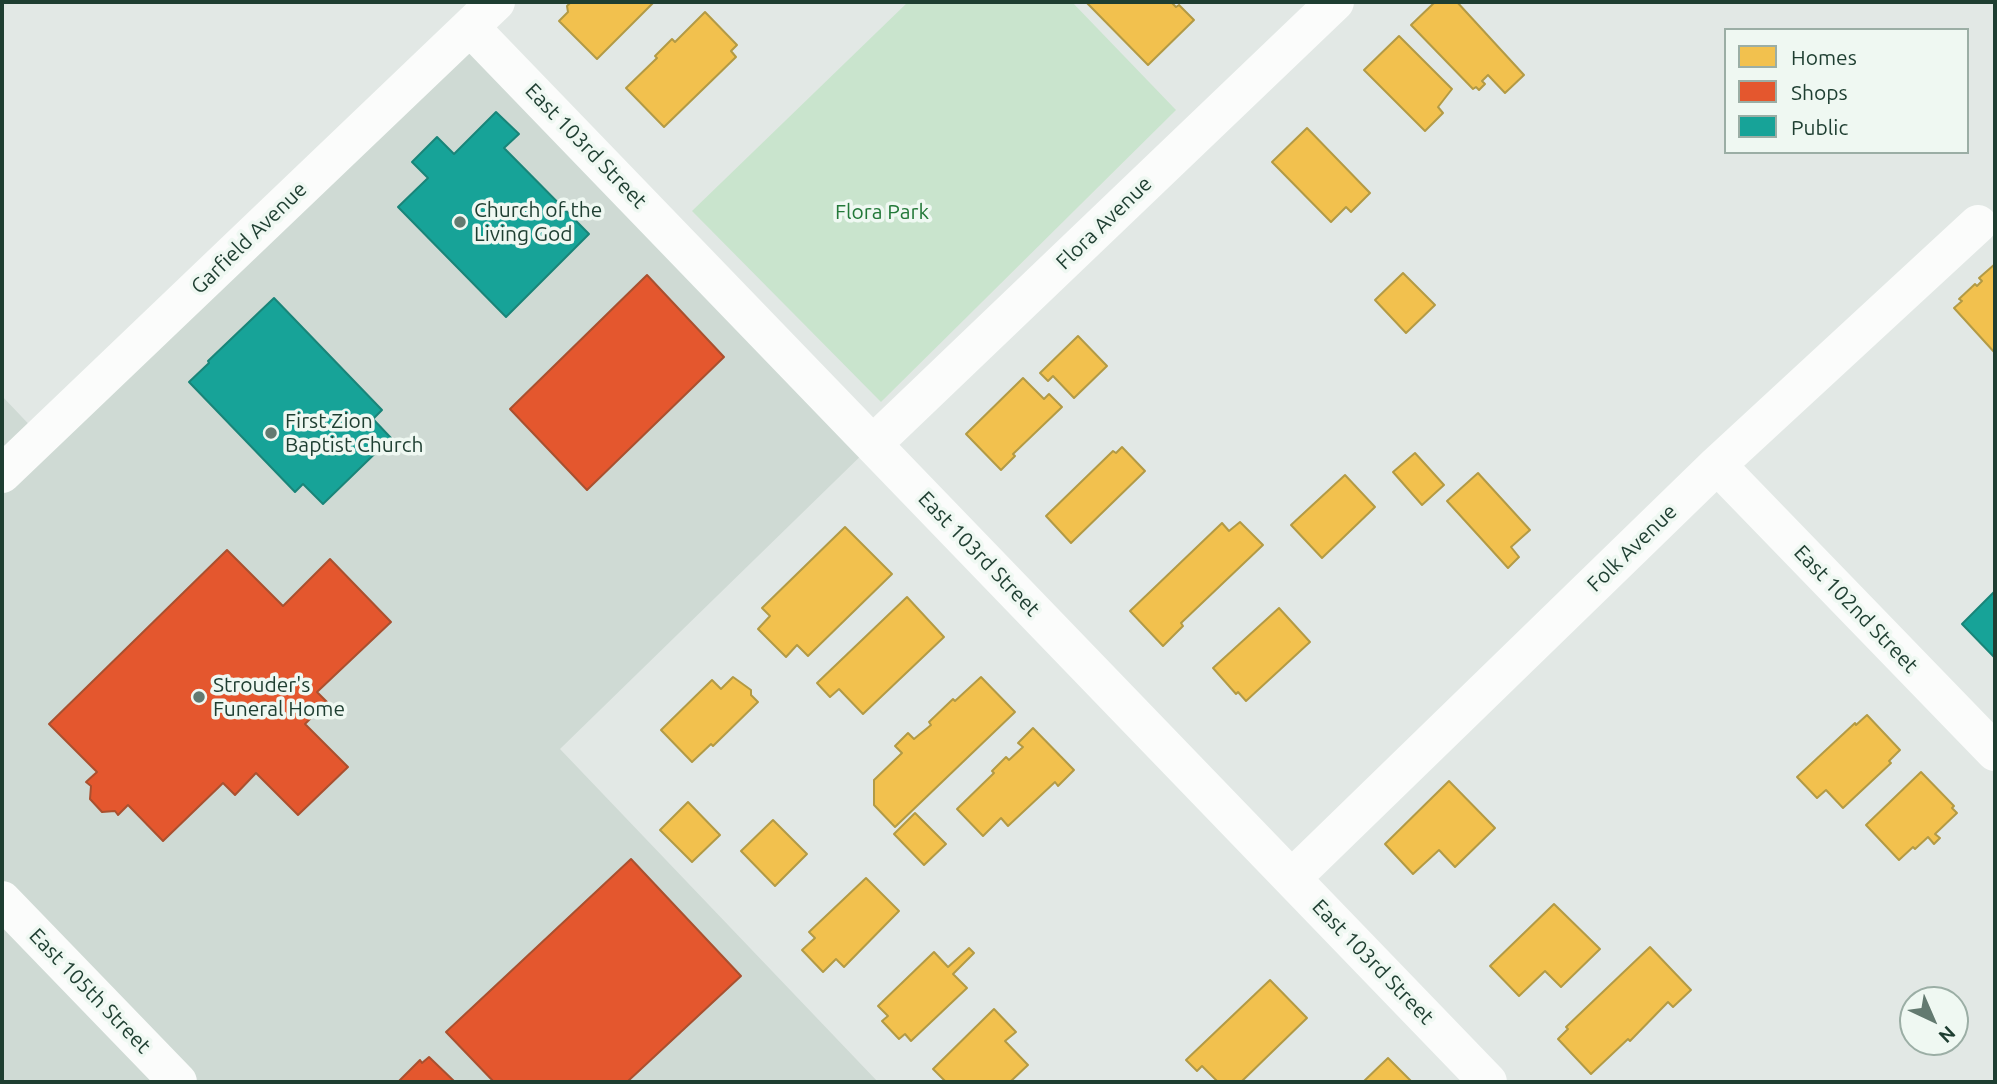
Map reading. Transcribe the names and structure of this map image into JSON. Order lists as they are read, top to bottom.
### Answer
{
  "streets": {
    "street": [
      "East 103rd Street",
      "Flora Avenue",
      "Garfield Avenue",
      "Folk Avenue",
      "East 102nd Street",
      "East 105th Street"
    ]
  },
  "crossings": [
    ["East 103rd Street", "Flora Avenue"],
    ["East 103rd Street", "Garfield Avenue"],
    ["East 103rd Street", "Folk Avenue"],
    ["Folk Avenue", "East 102nd Street"]
  ],
  "parks": ["Flora Park"],
  "places": ["Church of the Living God", "First Zion Baptist Church", "Strouder's Funeral Home"],
  "legend": ["Homes", "Shops", "Public"],
  "north": "bottom right"
}
